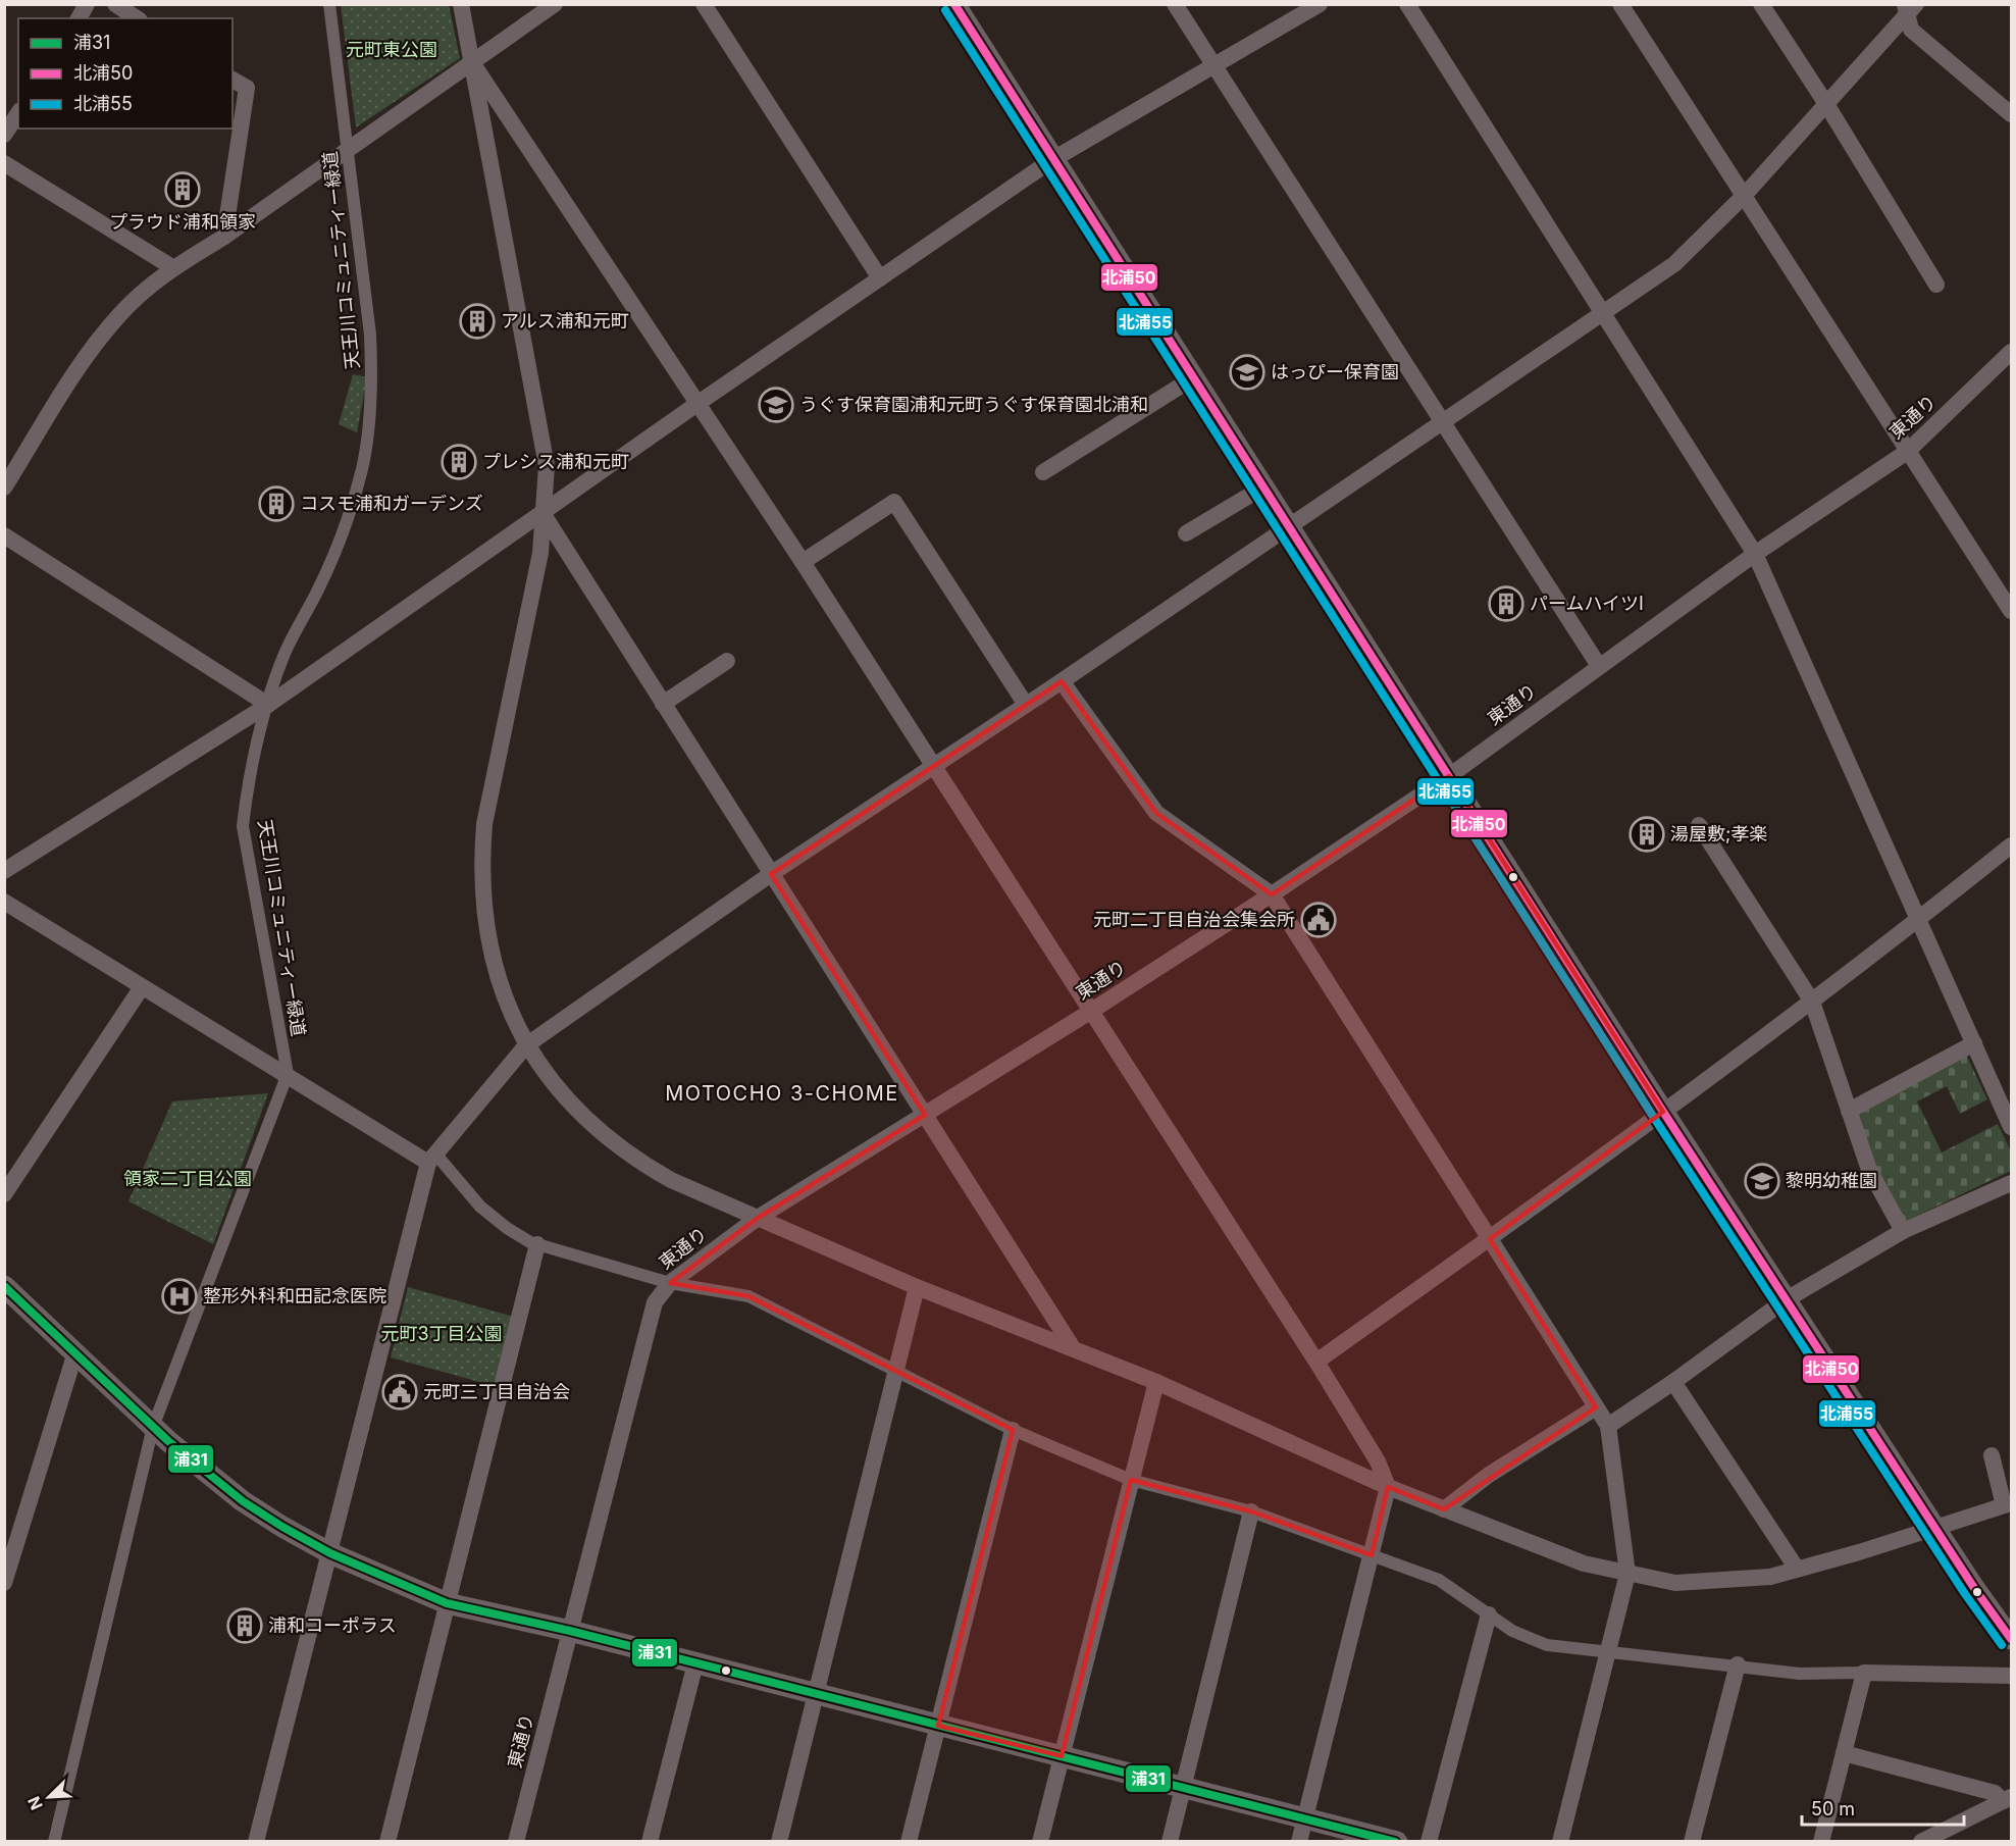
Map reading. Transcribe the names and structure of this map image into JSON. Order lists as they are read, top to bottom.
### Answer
{
  "streets": {
    "street": ["天王川コミュニティー緑道", "東通り"]
  },
  "districts": ["MOTOCHO 3-CHOME"],
  "parks": ["元町東公園", "領家二丁目公園", "元町3丁目公園"],
  "places": {
    "building": [
      "プラウド浦和領家",
      "アルス浦和元町",
      "プレシス浦和元町",
      "コスモ浦和ガーデンズ",
      "パームハイツⅠ",
      "湯屋敷;孝楽",
      "浦和コーポラス"
    ],
    "school or university": ["はっぴー保育園", "うぐす保育園浦和元町うぐす保育園北浦和", "黎明幼稚園"],
    "public building": ["元町二丁目自治会集会所", "元町三丁目自治会"],
    "hospital": ["整形外科和田記念医院"]
  },
  "lines": ["transit line 北浦50", "transit line 北浦55", "transit line 浦31"],
  "legend": ["浦31", "北浦50", "北浦55"],
  "scale_bar": "50 m",
  "north": "bottom left"
}
